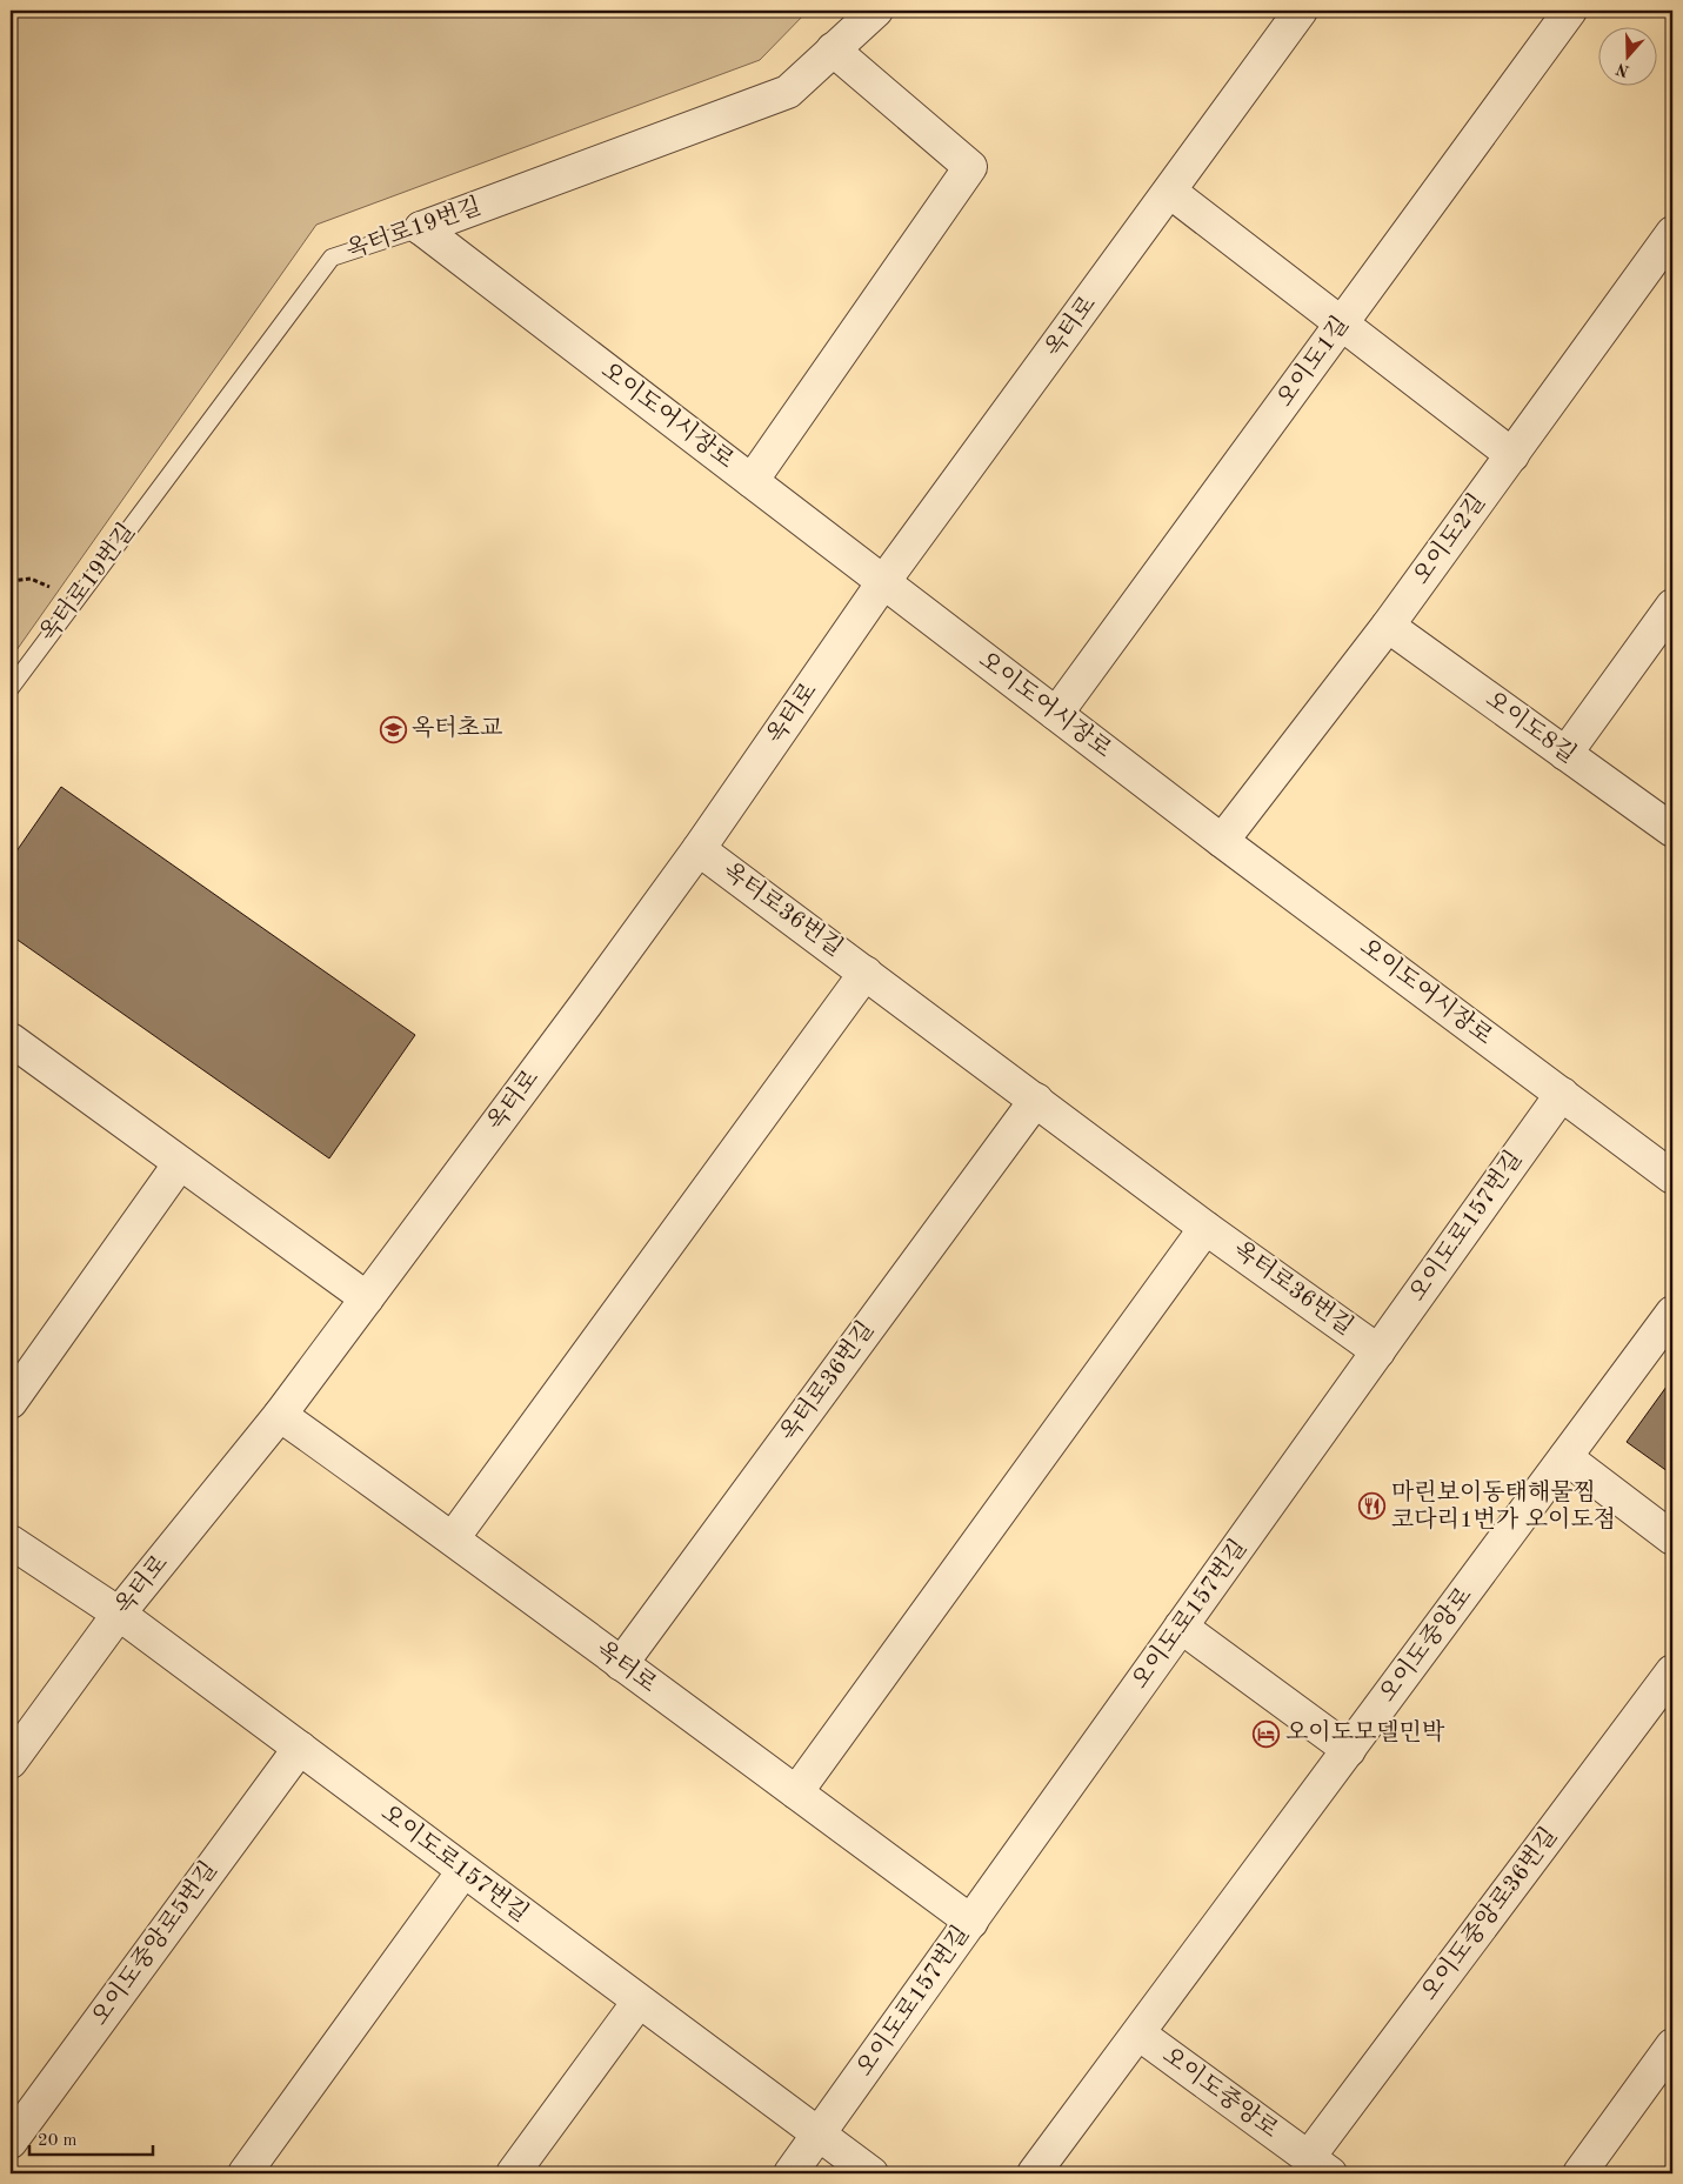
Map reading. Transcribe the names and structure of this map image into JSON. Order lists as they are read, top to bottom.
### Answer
{
  "streets": {
    "street": [
      "옥터로19번길",
      "옥터로",
      "오이도1길",
      "오이도어시장로",
      "오이도2길",
      "오이도8길",
      "옥터로36번길",
      "오이도로157번길",
      "오이도중앙로",
      "오이도중앙로36번길",
      "오이도중앙로5번길"
    ]
  },
  "crossings": [
    ["옥터로19번길", "오이도어시장로"],
    ["옥터로", "오이도어시장로"],
    ["옥터로", "옥터로36번길"],
    ["옥터로", "오이도로157번길"],
    ["오이도1길", "오이도어시장로"],
    ["오이도어시장로", "오이도2길"],
    ["오이도어시장로", "오이도로157번길"],
    ["오이도2길", "오이도8길"],
    ["옥터로36번길", "오이도로157번길"],
    ["오이도로157번길", "오이도중앙로5번길"],
    ["오이도중앙로", "오이도중앙로36번길"]
  ],
  "places": {
    "school or university": ["옥터초교"],
    "restaurant": ["마린보이동태해물찜 코다리1번가 오이도점"],
    "hotel": ["오이도모델민박"]
  },
  "scale_bar": "20 m",
  "north": "bottom"
}
